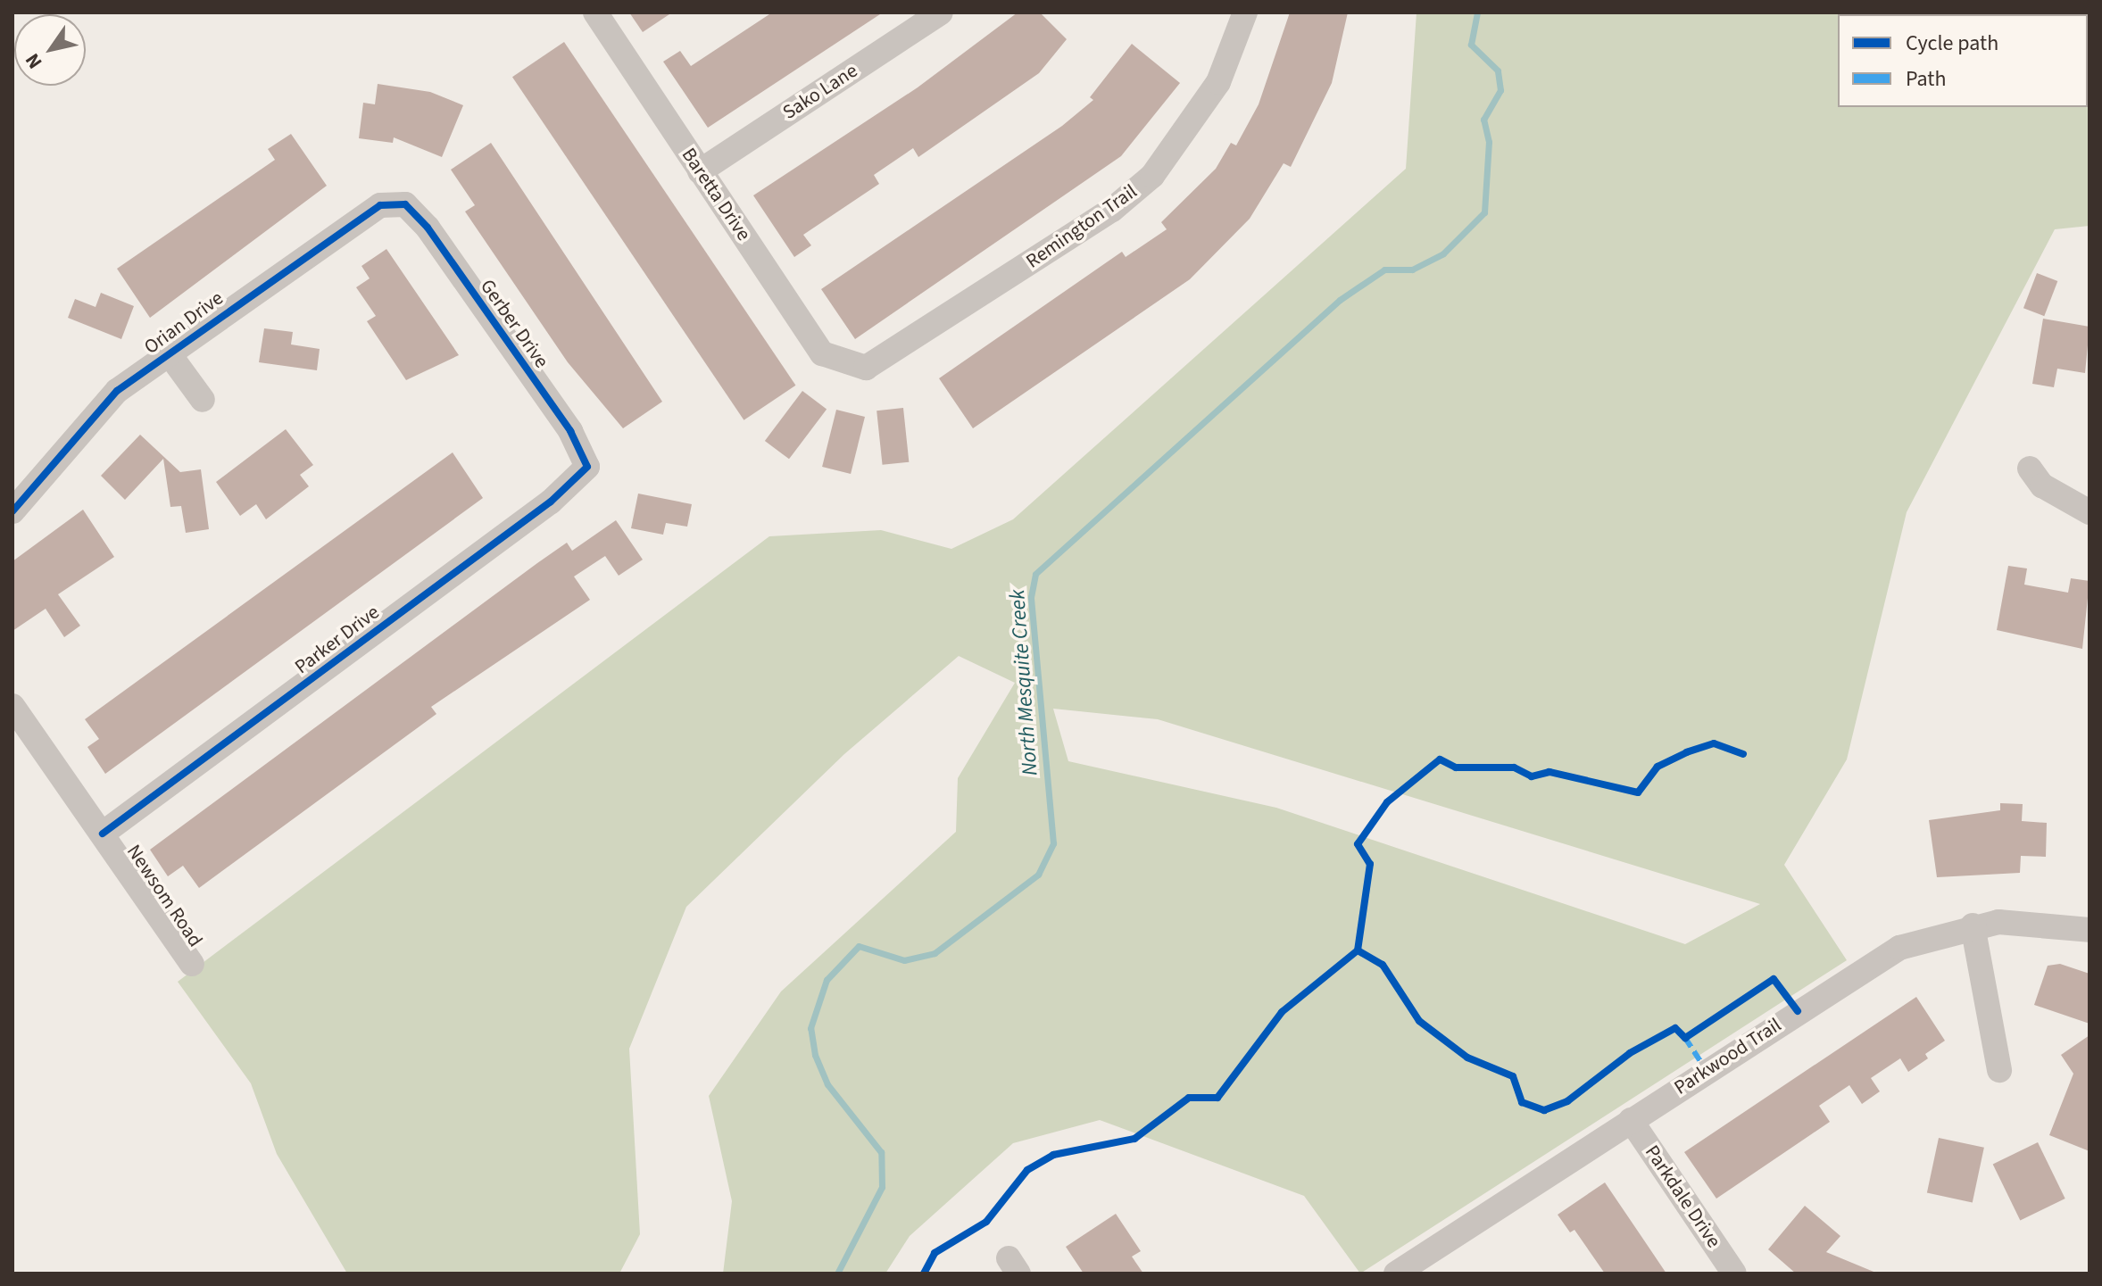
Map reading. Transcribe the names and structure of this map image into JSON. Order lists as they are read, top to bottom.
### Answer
{
  "streets": {
    "street": [
      "Sako Lane",
      "Baretta Drive",
      "Remington Trail",
      "Orian Drive",
      "Gerber Drive",
      "Parker Drive",
      "Newsom Road",
      "Parkwood Trail",
      "Parkdale Drive"
    ]
  },
  "crossings": [
    ["Sako Lane", "Baretta Drive"],
    ["Baretta Drive", "Remington Trail"],
    ["Orian Drive", "Gerber Drive"],
    ["Gerber Drive", "Parker Drive"],
    ["Parker Drive", "Newsom Road"],
    ["Parkwood Trail", "Parkdale Drive"]
  ],
  "water": ["North Mesquite Creek"],
  "legend": ["Cycle path", "Path"],
  "north": "bottom left"
}
